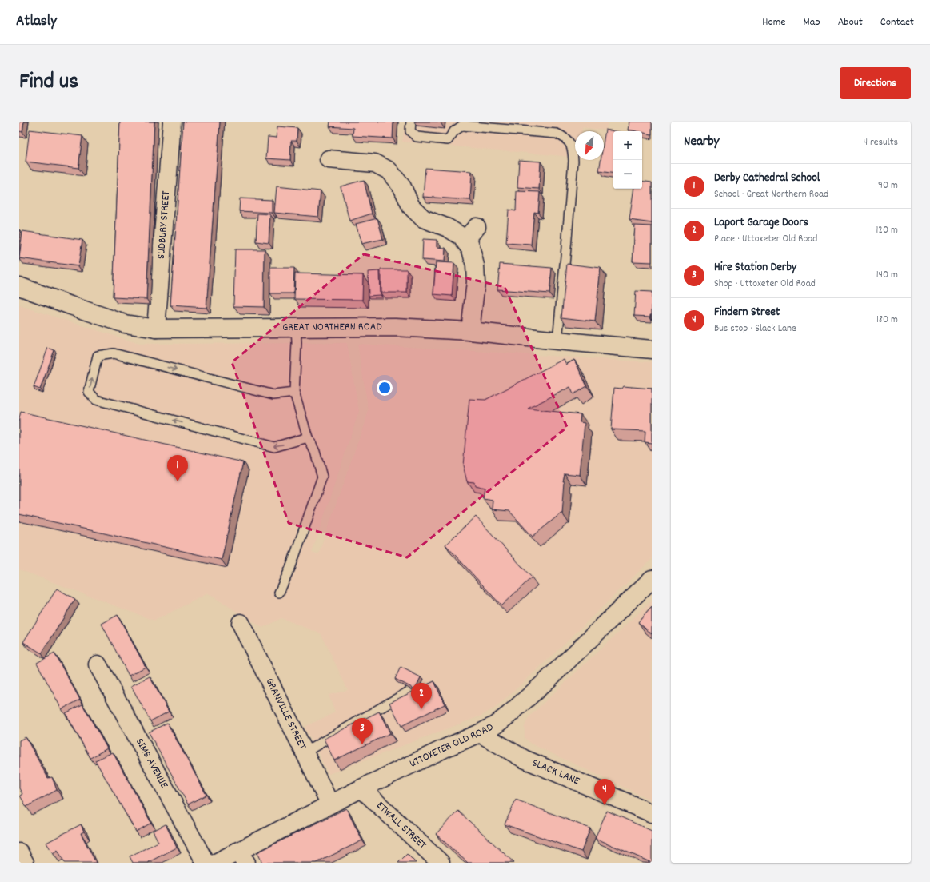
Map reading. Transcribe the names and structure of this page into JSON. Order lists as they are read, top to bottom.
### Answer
{
  "streets": {
    "street": [
      "SUDBURY STREET",
      "GREAT NORTHERN ROAD",
      "GRANVILLE STREET",
      "UTTOXETER OLD ROAD",
      "SIMS AVENUE",
      "SLACK LANE",
      "ETWALL STREET"
    ]
  },
  "crossings": [
    ["SUDBURY STREET", "GREAT NORTHERN ROAD"],
    ["GRANVILLE STREET", "UTTOXETER OLD ROAD"],
    ["UTTOXETER OLD ROAD", "SLACK LANE"],
    ["UTTOXETER OLD ROAD", "ETWALL STREET"]
  ],
  "north": "bottom left",
  "page": {
    "header": "Atlasly",
    "nav": [
      "Home",
      "Map",
      "About",
      "Contact"
    ],
    "title": "Find us",
    "buttons": "Directions",
    "heading": ["Nearby", "4 results"],
    "map_buttons": ["+", "−"],
    "list": [
      {
        "mark": "1",
        "name": "Derby Cathedral School",
        "note": "School · Great Northern Road",
        "value": "90 m"
      },
      {
        "mark": "2",
        "name": "Laport Garage Doors",
        "note": "Place · Uttoxeter Old Road",
        "value": "120 m"
      },
      {
        "mark": "3",
        "name": "Hire Station Derby",
        "note": "Shop · Uttoxeter Old Road",
        "value": "140 m"
      },
      {
        "mark": "4",
        "name": "Findern Street",
        "note": "Bus stop · Slack Lane",
        "value": "180 m"
      }
    ],
    "pins": [
      "1",
      "2",
      "3",
      "4"
    ]
  }
}
